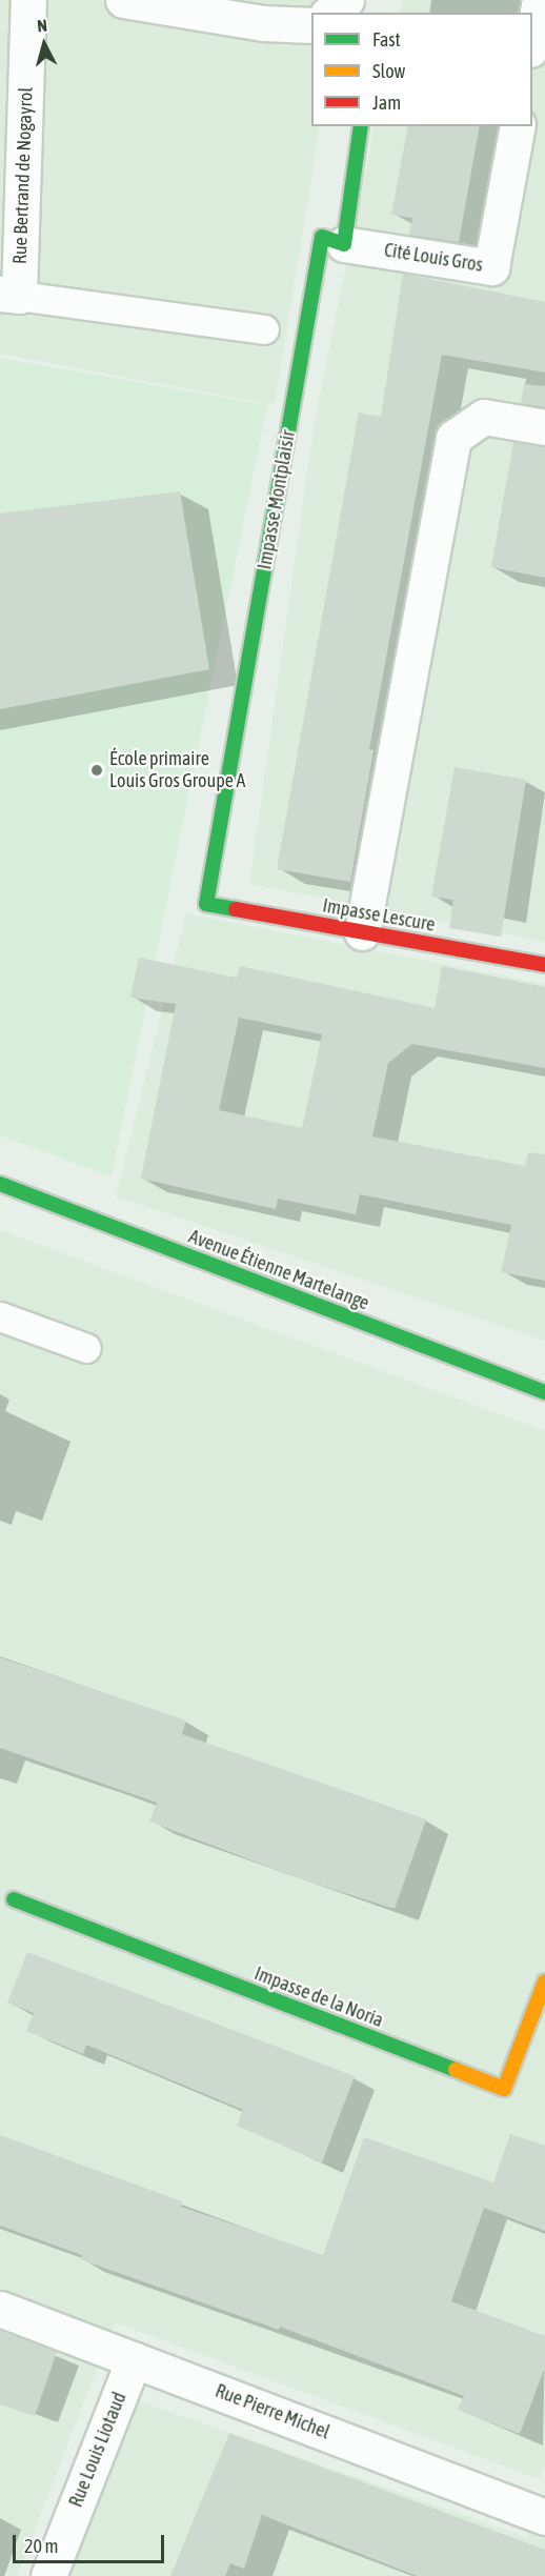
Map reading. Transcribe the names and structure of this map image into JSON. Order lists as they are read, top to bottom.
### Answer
{
  "streets": {
    "street": [
      "Rue Bertrand de Nogayrol",
      "Cité Louis Gros",
      "Impasse Montplaisir",
      "Impasse Lescure",
      "Avenue Étienne Martelange",
      "Impasse de la Noria",
      "Rue Pierre Michel",
      "Rue Louis Liotaud"
    ]
  },
  "crossings": [
    ["Cité Louis Gros", "Impasse Montplaisir"],
    ["Impasse Montplaisir", "Impasse Lescure"],
    ["Rue Pierre Michel", "Rue Louis Liotaud"]
  ],
  "places": ["École primaire Louis Gros Groupe A"],
  "legend": ["Fast", "Slow", "Jam"],
  "scale_bar": "20 m",
  "north": "top"
}
